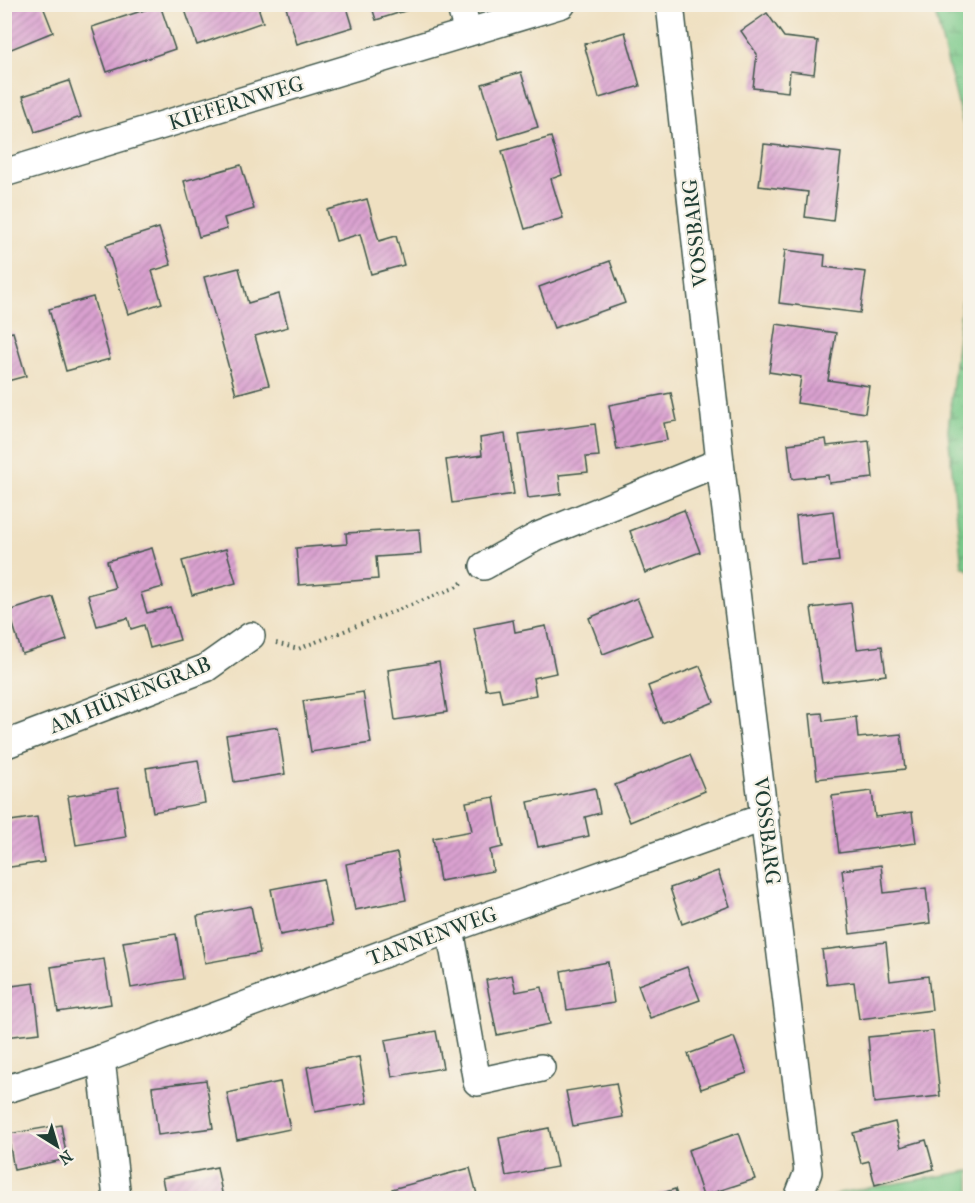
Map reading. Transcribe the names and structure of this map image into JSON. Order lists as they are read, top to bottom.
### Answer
{
  "streets": {
    "street": [
      "KIEFERNWEG",
      "VOSSBARG",
      "AM HÜNENGRAB",
      "TANNENWEG"
    ]
  },
  "crossings": [
    ["VOSSBARG", "TANNENWEG"]
  ],
  "north": "bottom right"
}
